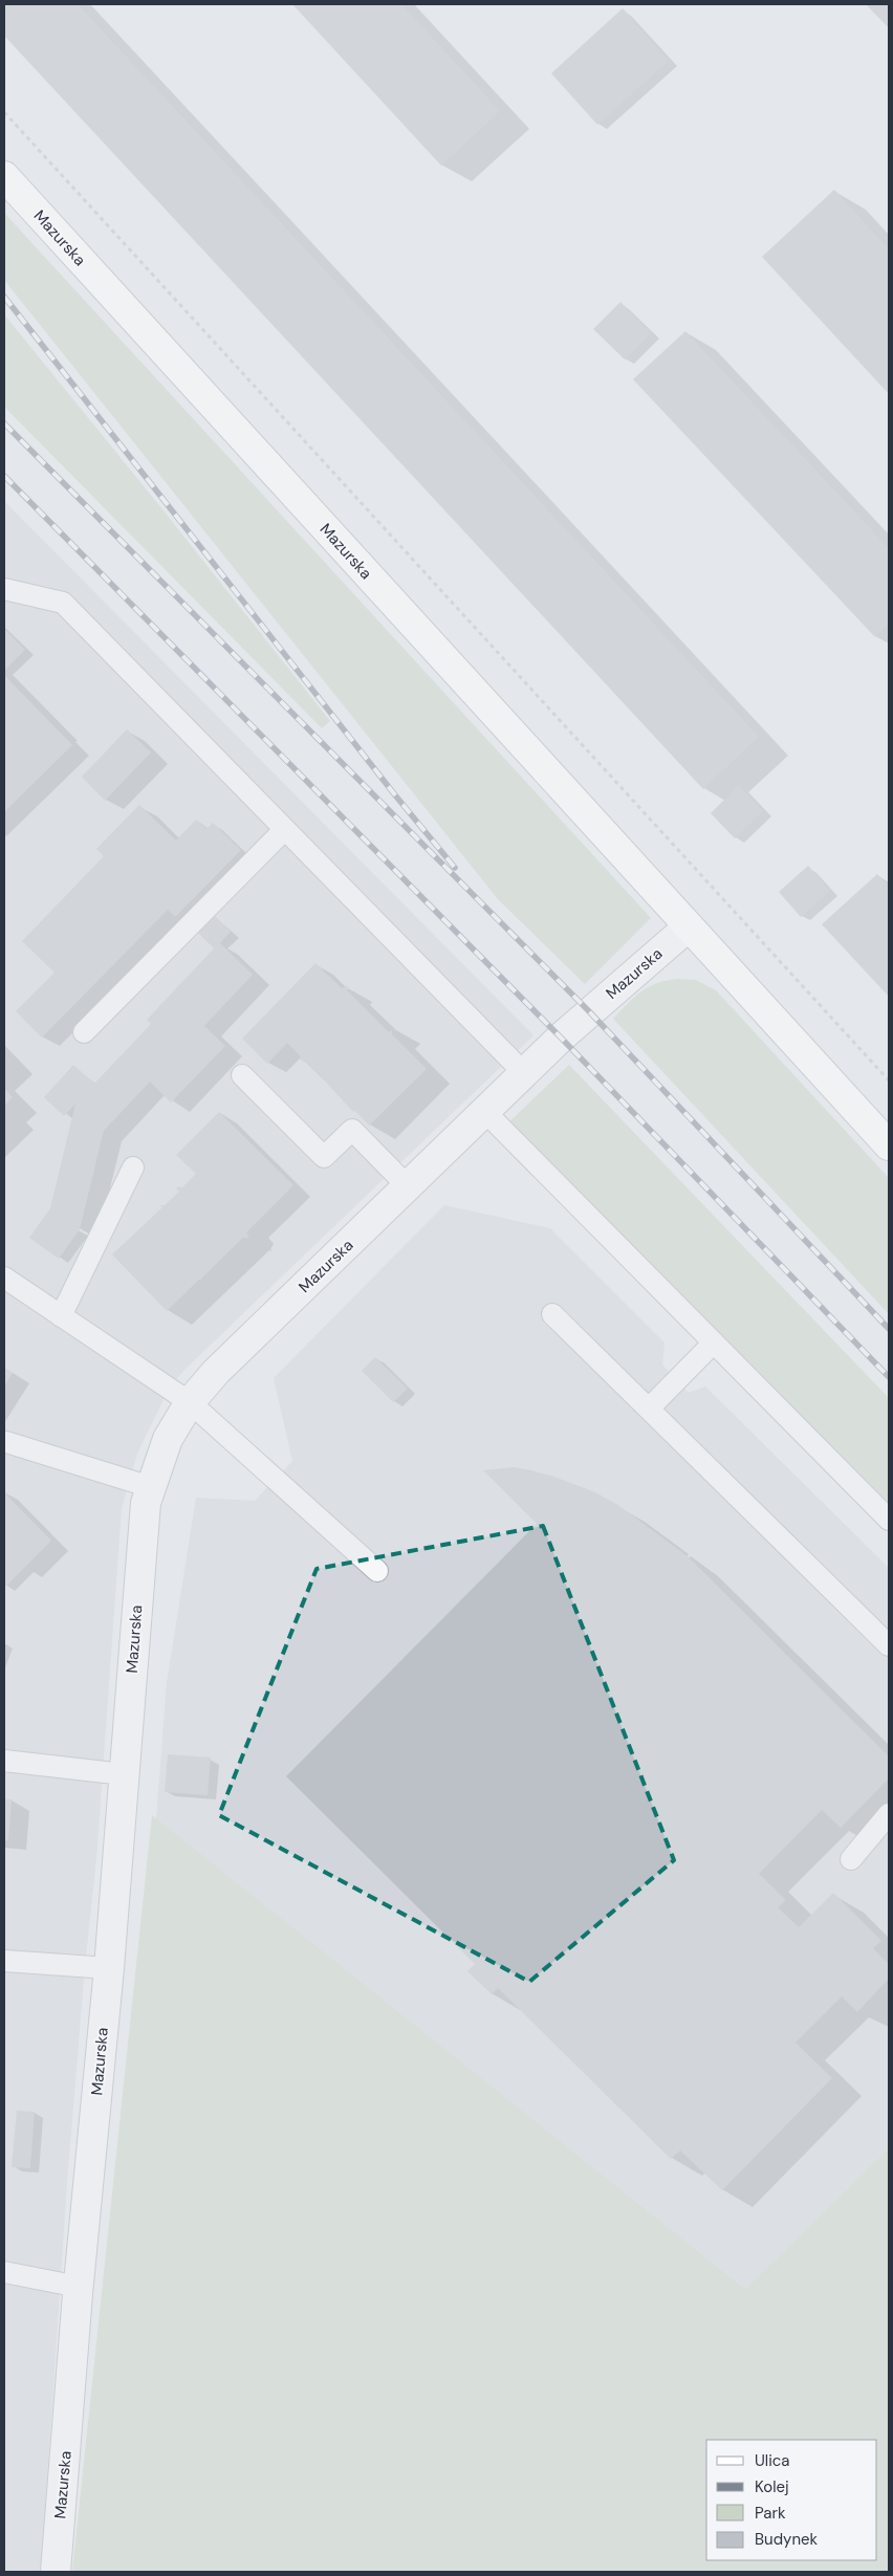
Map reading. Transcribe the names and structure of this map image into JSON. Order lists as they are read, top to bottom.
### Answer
{
  "streets": {
    "main road": ["Mazurska"]
  },
  "legend": [
    "Ulica",
    "Kolej",
    "Park",
    "Budynek"
  ]
}
